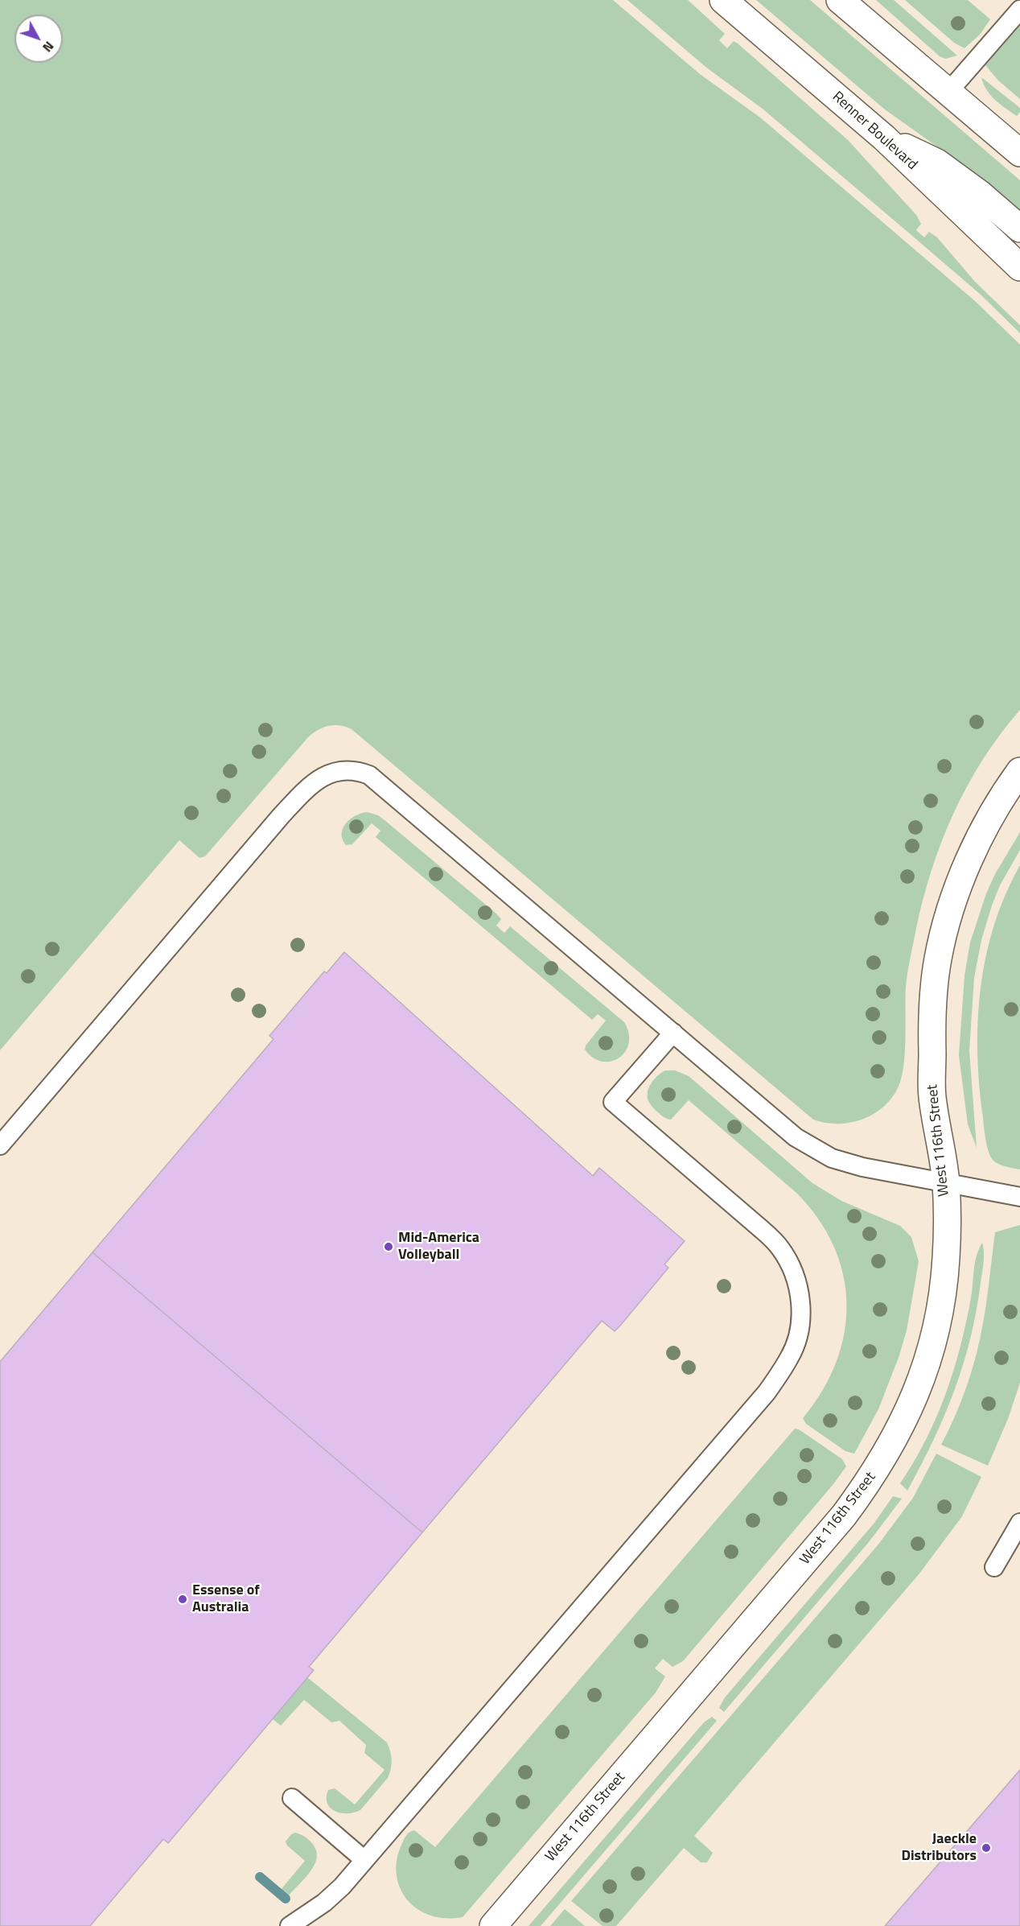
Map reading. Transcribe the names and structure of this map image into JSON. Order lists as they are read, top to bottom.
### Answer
{
  "streets": {
    "street": ["Renner Boulevard", "West 116th Street"]
  },
  "places": ["Mid-America Volleyball", "Essense of Australia", "Jaeckle Distributors"],
  "north": "bottom right"
}
